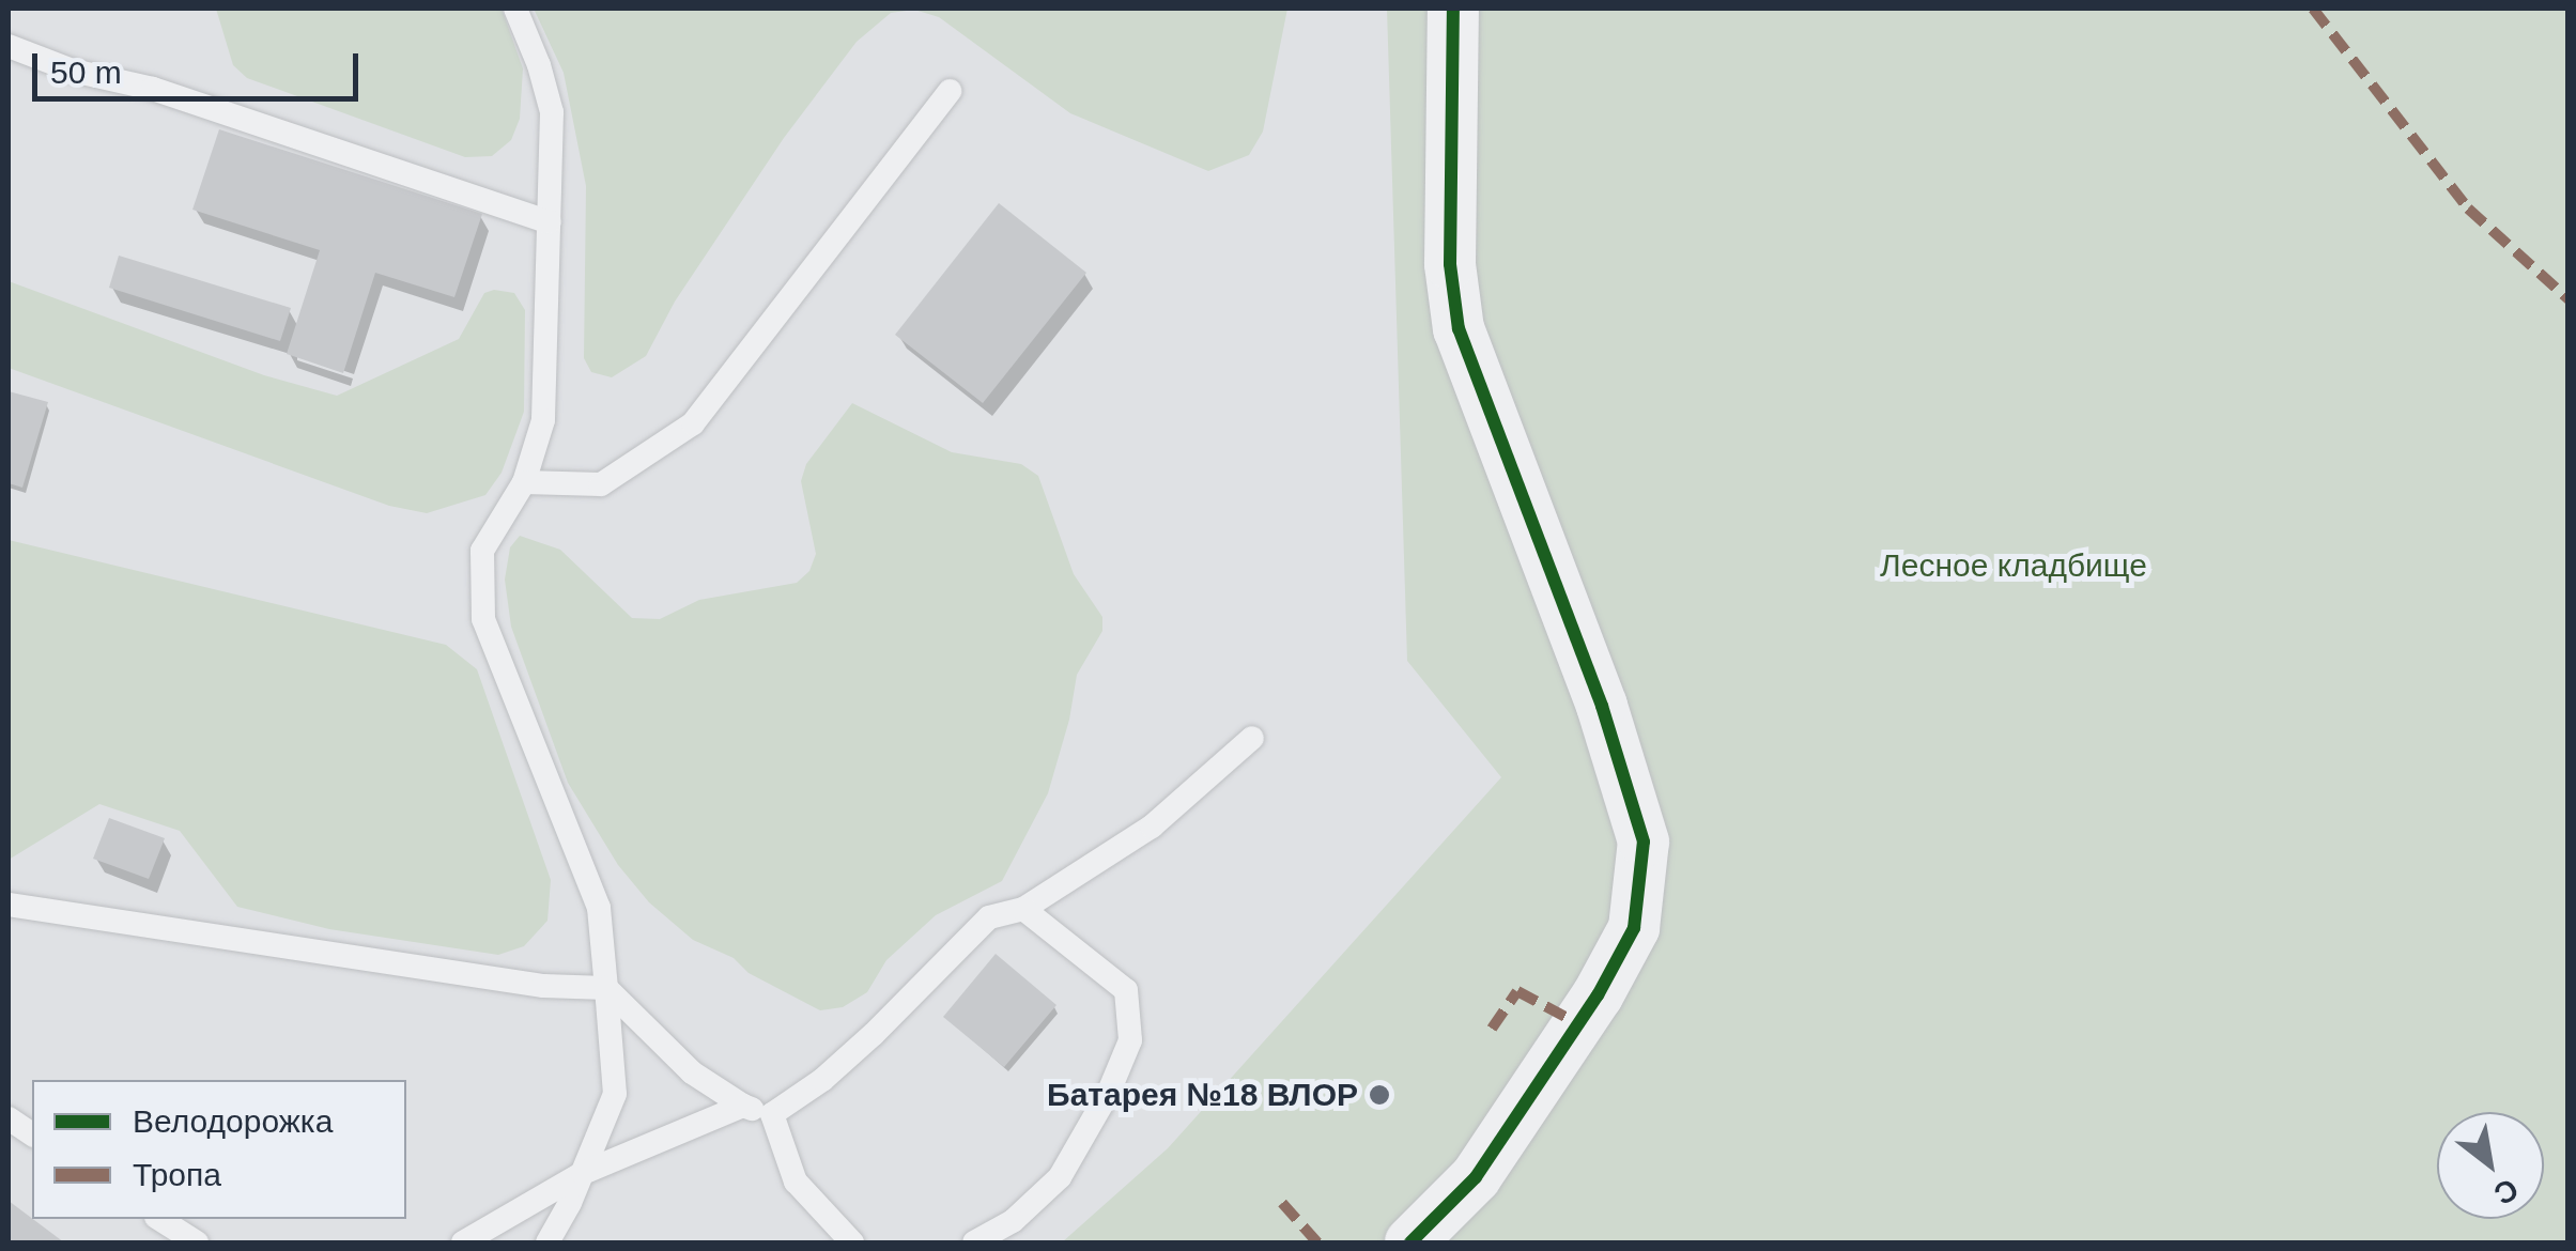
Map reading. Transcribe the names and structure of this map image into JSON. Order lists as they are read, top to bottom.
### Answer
{
  "parks": ["Лесное кладбище"],
  "places": ["Батарея №18 ВЛОР"],
  "legend": ["Велодорожка", "Тропа"],
  "scale_bar": "50 m",
  "north": "bottom right"
}
